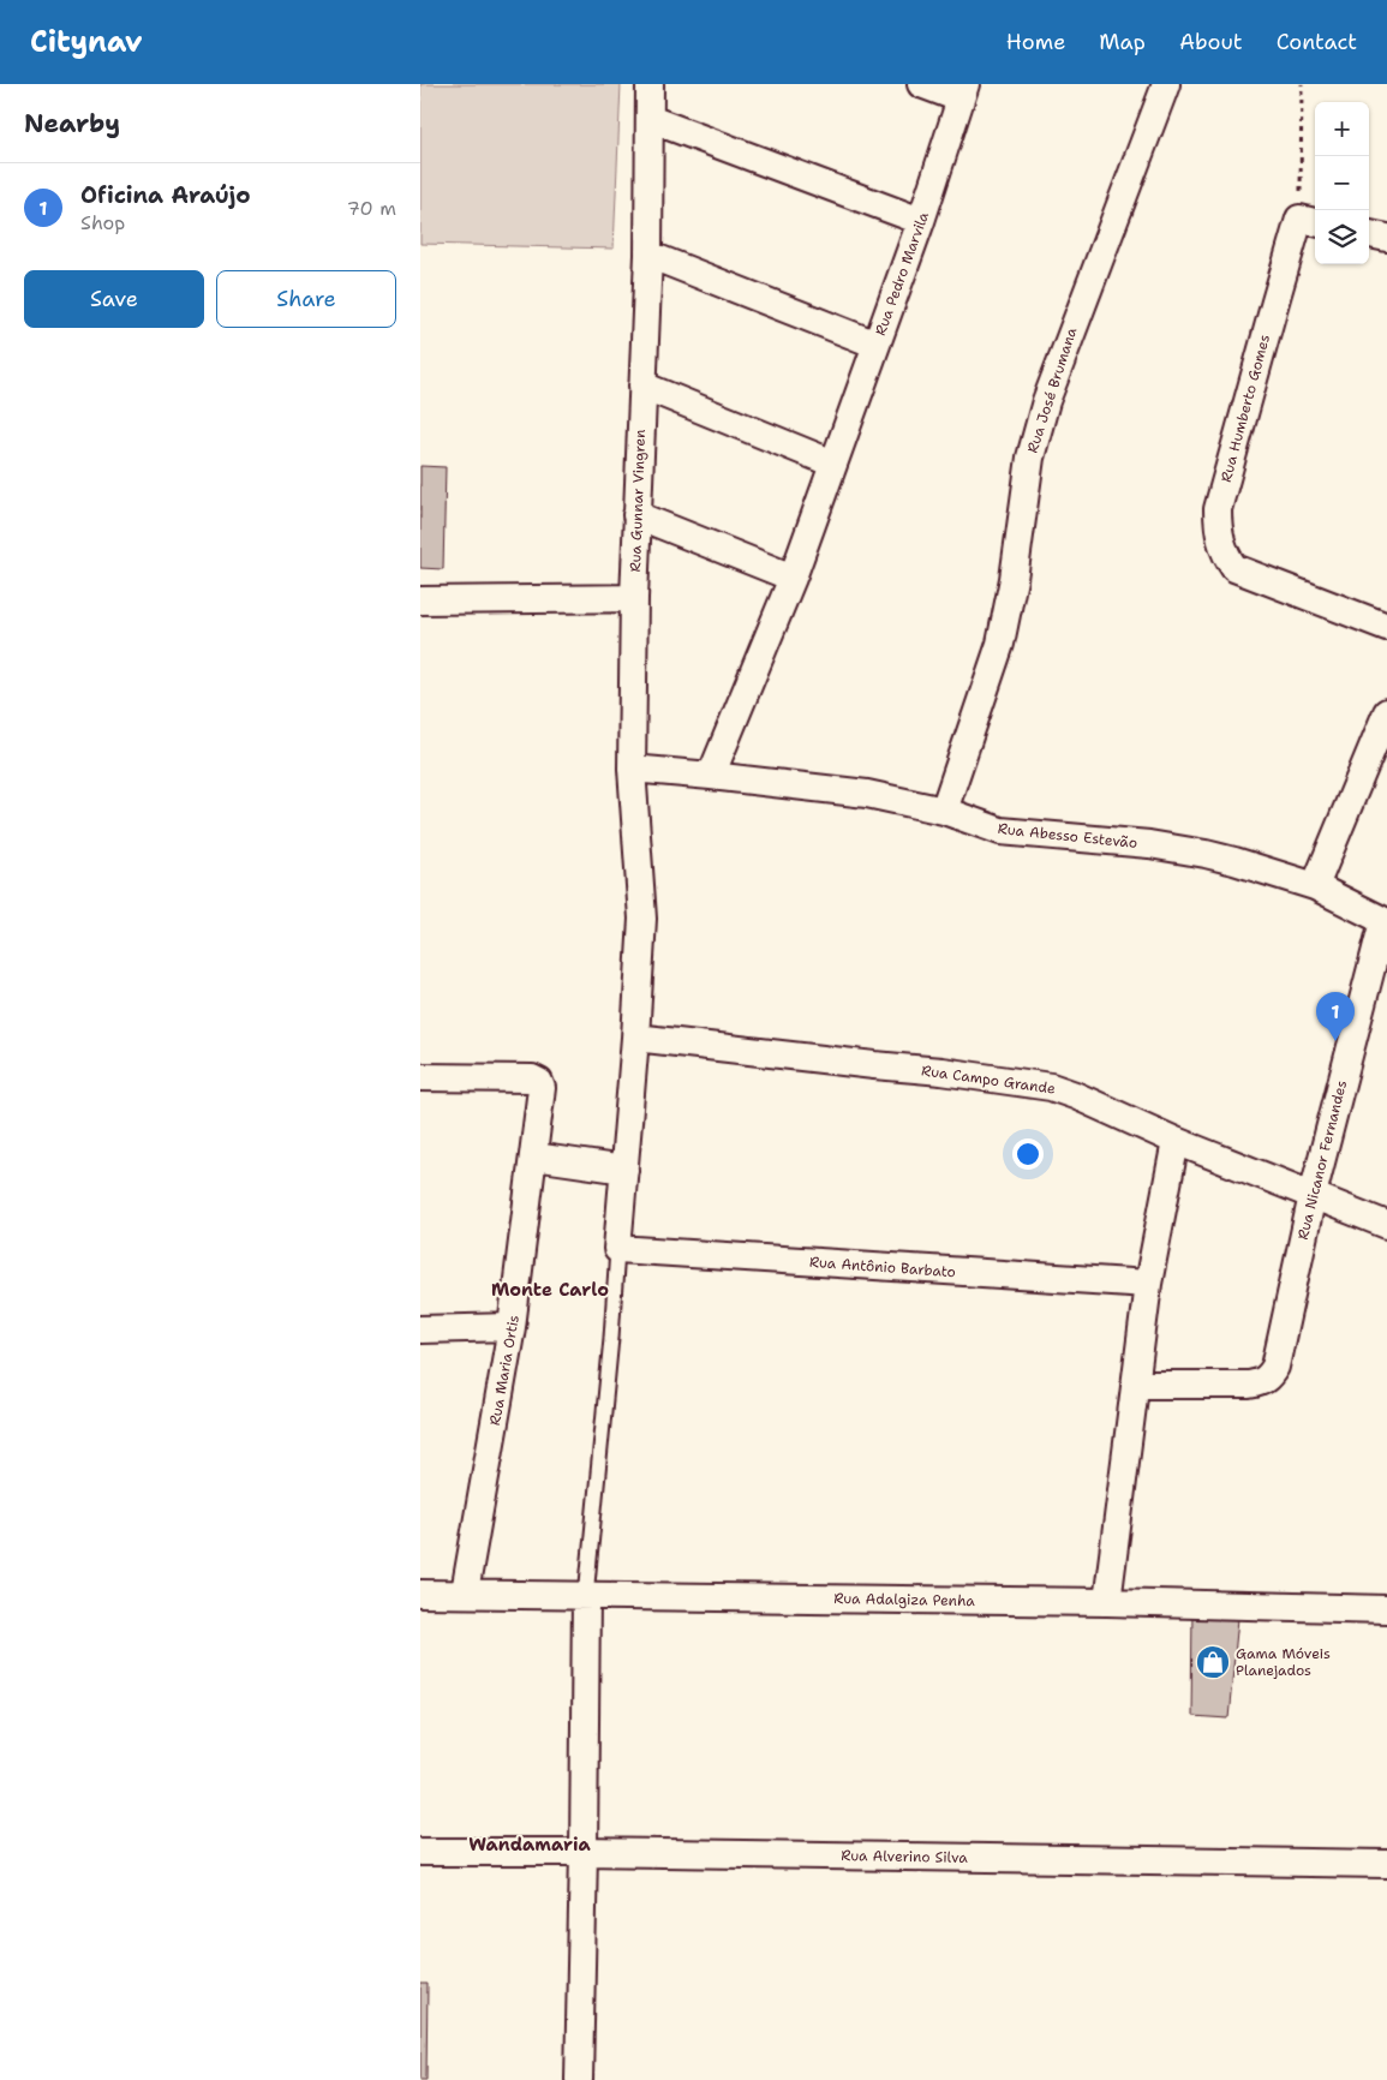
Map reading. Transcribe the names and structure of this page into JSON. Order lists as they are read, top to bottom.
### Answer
{
  "streets": {
    "street": [
      "Rua Pedro Marvila",
      "Rua José Brumana",
      "Rua Humberto Gomes",
      "Rua Gunnar Vingren",
      "Rua Abesso Estevão",
      "Rua Campo Grande",
      "Rua Nicanor Fernandes",
      "Rua Antônio Barbato",
      "Rua Maria Ortis",
      "Rua Adalgiza Penha",
      "Rua Alverino Silva"
    ]
  },
  "crossings": [
    ["Rua Pedro Marvila", "Rua Abesso Estevão"],
    ["Rua José Brumana", "Rua Abesso Estevão"],
    ["Rua Gunnar Vingren", "Rua Abesso Estevão"],
    ["Rua Gunnar Vingren", "Rua Campo Grande"],
    ["Rua Gunnar Vingren", "Rua Antônio Barbato"],
    ["Rua Abesso Estevão", "Rua Nicanor Fernandes"],
    ["Rua Campo Grande", "Rua Nicanor Fernandes"],
    ["Rua Maria Ortis", "Rua Adalgiza Penha"]
  ],
  "districts": ["Monte Carlo", "Wandamaria"],
  "places": {
    "shop": ["Gama Móveis Planejados"]
  },
  "page": {
    "header": "Citynav",
    "nav": [
      "Home",
      "Map",
      "About",
      "Contact"
    ],
    "heading": "Nearby",
    "map_buttons": ["+", "−"],
    "list": [
      {
        "mark": "1",
        "name": "Oficina Araújo",
        "note": "Shop",
        "value": "70 m"
      }
    ],
    "buttons": ["Save", "Share"],
    "pins": "1"
  }
}
